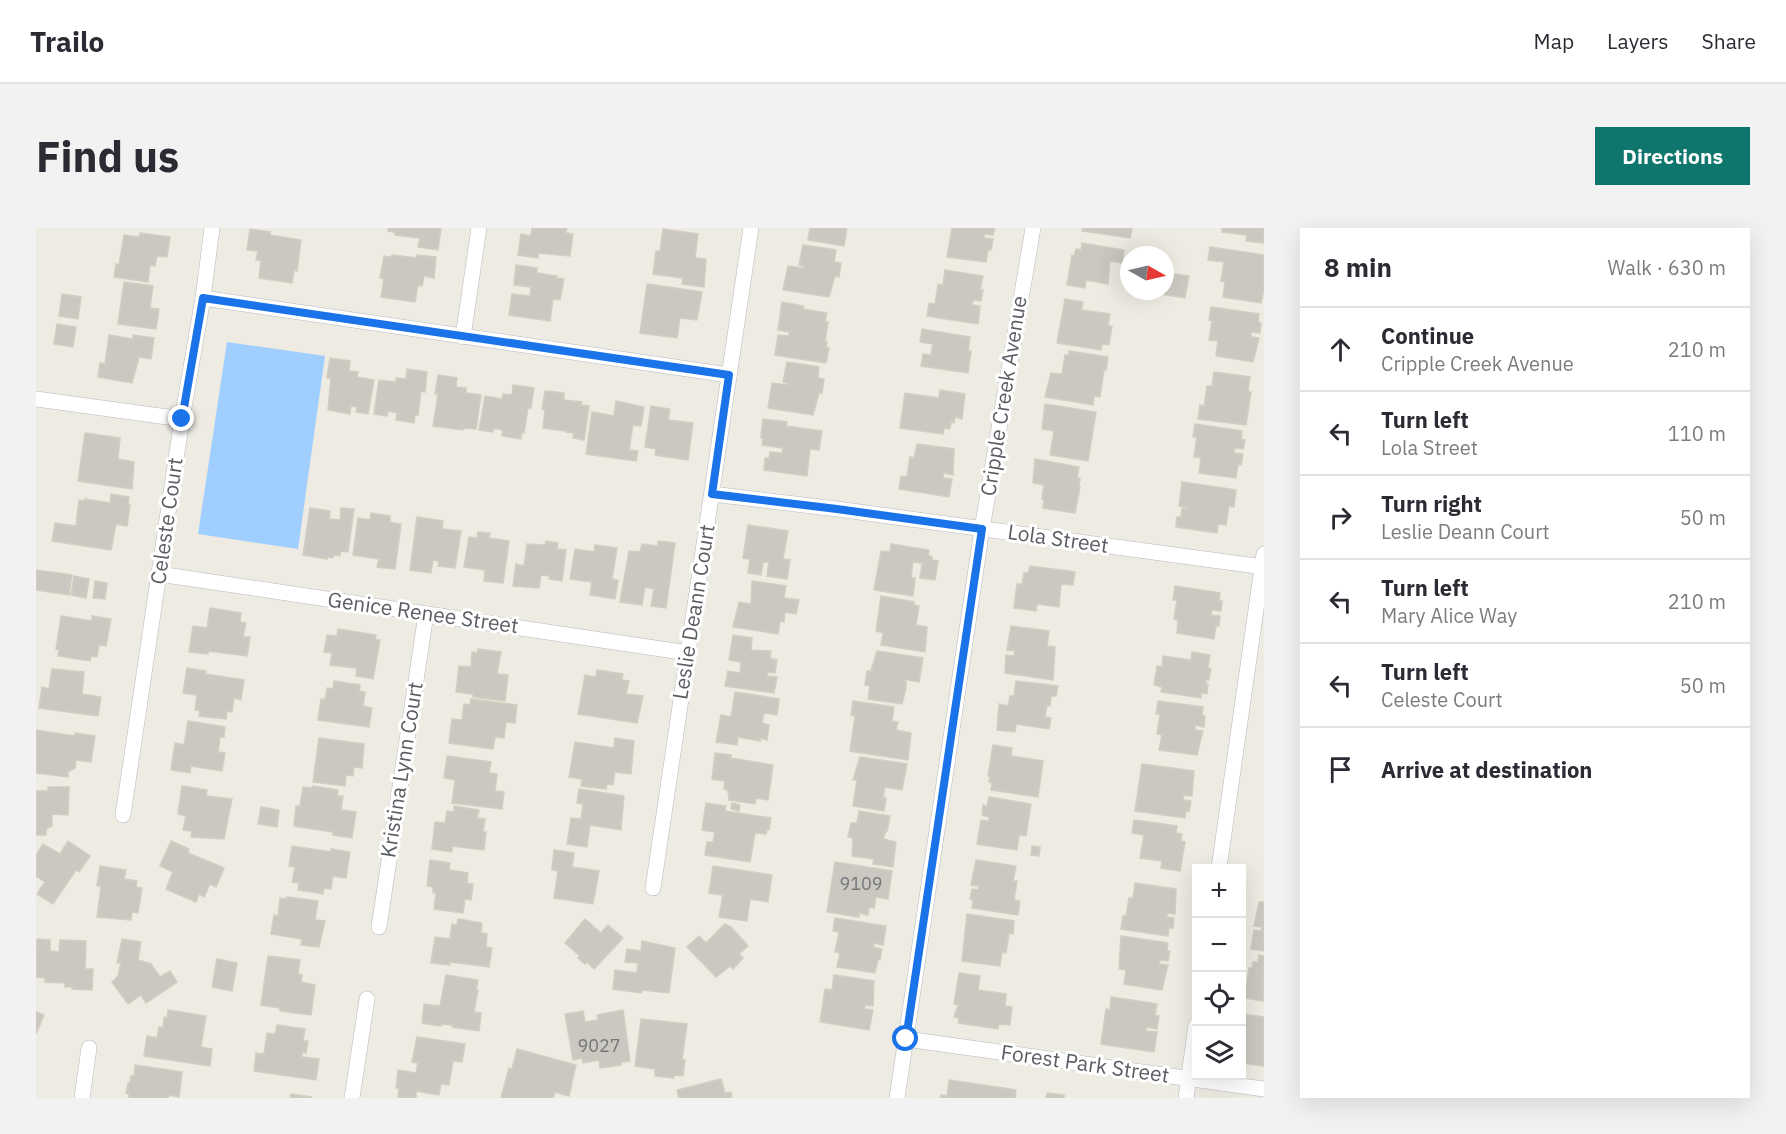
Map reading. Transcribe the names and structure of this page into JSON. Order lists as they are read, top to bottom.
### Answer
{
  "streets": {
    "street": [
      "Cripple Creek Avenue",
      "Celeste Court",
      "Lola Street",
      "Leslie Deann Court",
      "Genice Renee Street",
      "Kristina Lynn Court",
      "Forest Park Street"
    ]
  },
  "crossings": [
    ["Cripple Creek Avenue", "Lola Street"],
    ["Cripple Creek Avenue", "Forest Park Street"],
    ["Celeste Court", "Genice Renee Street"],
    ["Lola Street", "Leslie Deann Court"],
    ["Leslie Deann Court", "Genice Renee Street"],
    ["Genice Renee Street", "Kristina Lynn Court"]
  ],
  "house_numbers": ["9109", "9027"],
  "north": "right",
  "page": {
    "header": "Trailo",
    "nav": ["Map", "Layers", "Share"],
    "buttons": "Directions",
    "title": "Find us",
    "heading": ["8 min", "Walk · 630 m"],
    "list": [
      ["Continue", "Cripple Creek Avenue", "210 m"],
      ["Turn left", "Lola Street", "110 m"],
      ["Turn right", "Leslie Deann Court", "50 m"],
      ["Turn left", "Mary Alice Way", "210 m"],
      ["Turn left", "Celeste Court", "50 m"],
      "Arrive at destination"
    ],
    "map_buttons": ["+", "−"]
  }
}
